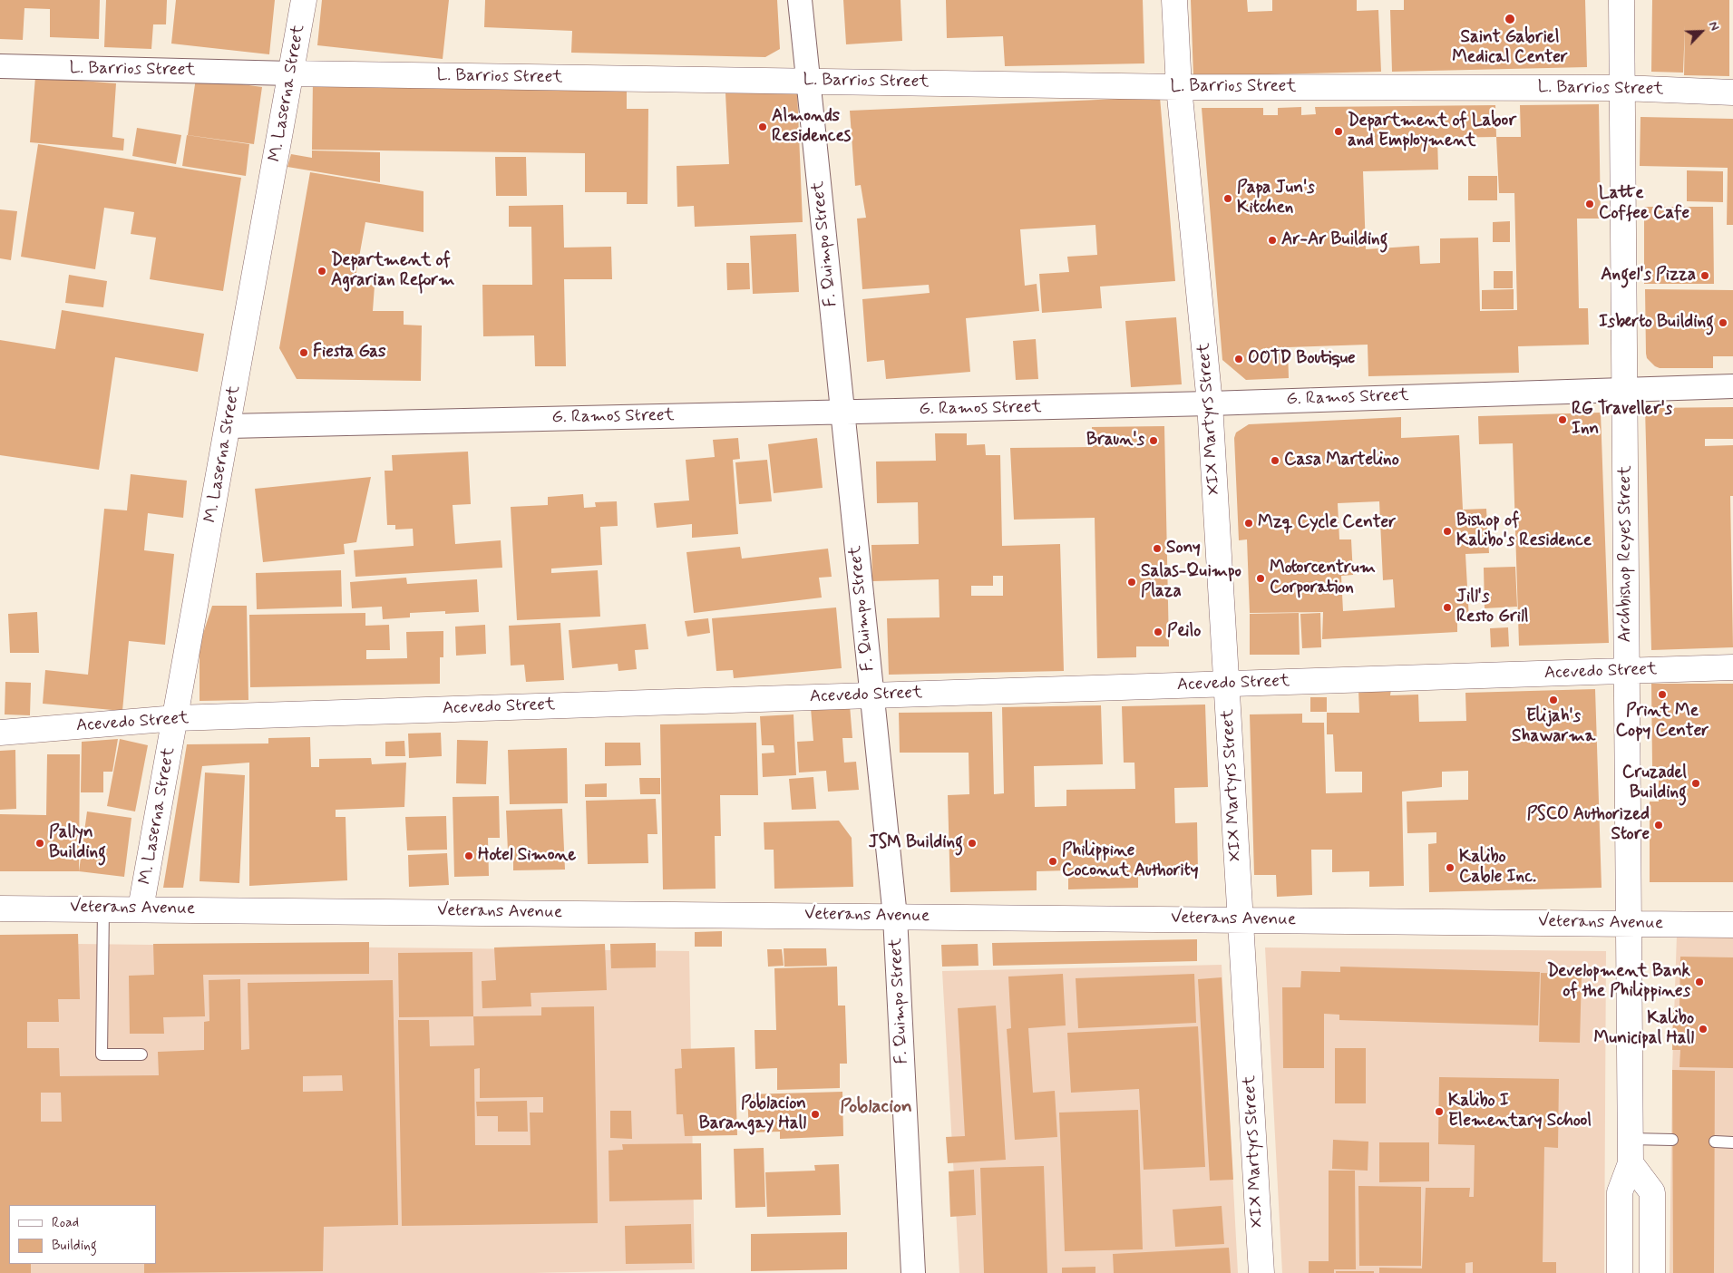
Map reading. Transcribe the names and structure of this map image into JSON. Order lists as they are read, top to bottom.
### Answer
{
  "streets": {
    "street": [
      "L. Barrios Street",
      "M. Laserna Street",
      "F. Quimpo Street",
      "G. Ramos Street",
      "XIX Martyrs Street",
      "Archbishop Reyes Street",
      "Acevedo Street",
      "Veterans Avenue"
    ]
  },
  "crossings": [
    ["L. Barrios Street", "M. Laserna Street"],
    ["L. Barrios Street", "F. Quimpo Street"],
    ["L. Barrios Street", "XIX Martyrs Street"],
    ["L. Barrios Street", "Archbishop Reyes Street"],
    ["M. Laserna Street", "G. Ramos Street"],
    ["M. Laserna Street", "Acevedo Street"],
    ["M. Laserna Street", "Veterans Avenue"],
    ["F. Quimpo Street", "G. Ramos Street"],
    ["F. Quimpo Street", "Acevedo Street"],
    ["F. Quimpo Street", "Veterans Avenue"],
    ["G. Ramos Street", "XIX Martyrs Street"],
    ["G. Ramos Street", "Archbishop Reyes Street"],
    ["XIX Martyrs Street", "Acevedo Street"],
    ["XIX Martyrs Street", "Veterans Avenue"],
    ["Archbishop Reyes Street", "Acevedo Street"],
    ["Archbishop Reyes Street", "Veterans Avenue"]
  ],
  "districts": ["Poblacion"],
  "places": [
    "Saint Gabriel Medical Center",
    "Almonds Residences",
    "Department of Labor and Employment",
    "Papa Jun's Kitchen",
    "Latte Coffee Cafe",
    "Ar-Ar Building",
    "Department of Agrarian Reform",
    "Angel's Pizza",
    "Isberto Building",
    "Fiesta Gas",
    "OOTD Boutique",
    "RG Traveller's Inn",
    "Braun's",
    "Casa Martelino",
    "Mzq Cycle Center",
    "Bishop of Kalibo's Residence",
    "Sony",
    "Motorcentrum Corporation",
    "Salas-Quimpo Plaza",
    "Jill's Resto Grill",
    "Peilo",
    "Print Me Copy Center",
    "Elijah's Shawarma",
    "Cruzadel Building",
    "PSCO Authorized Store",
    "Pallyn Building",
    "JSM Building",
    "Hotel Simone",
    "Philippine Coconut Authority",
    "Kalibo Cable Inc.",
    "Development Bank of the Philippines",
    "Kalibo Municipal Hall",
    "Kalibo I Elementary School",
    "Poblacion Barangay Hall"
  ],
  "legend": ["Road", "Building"],
  "north": "top right"
}
